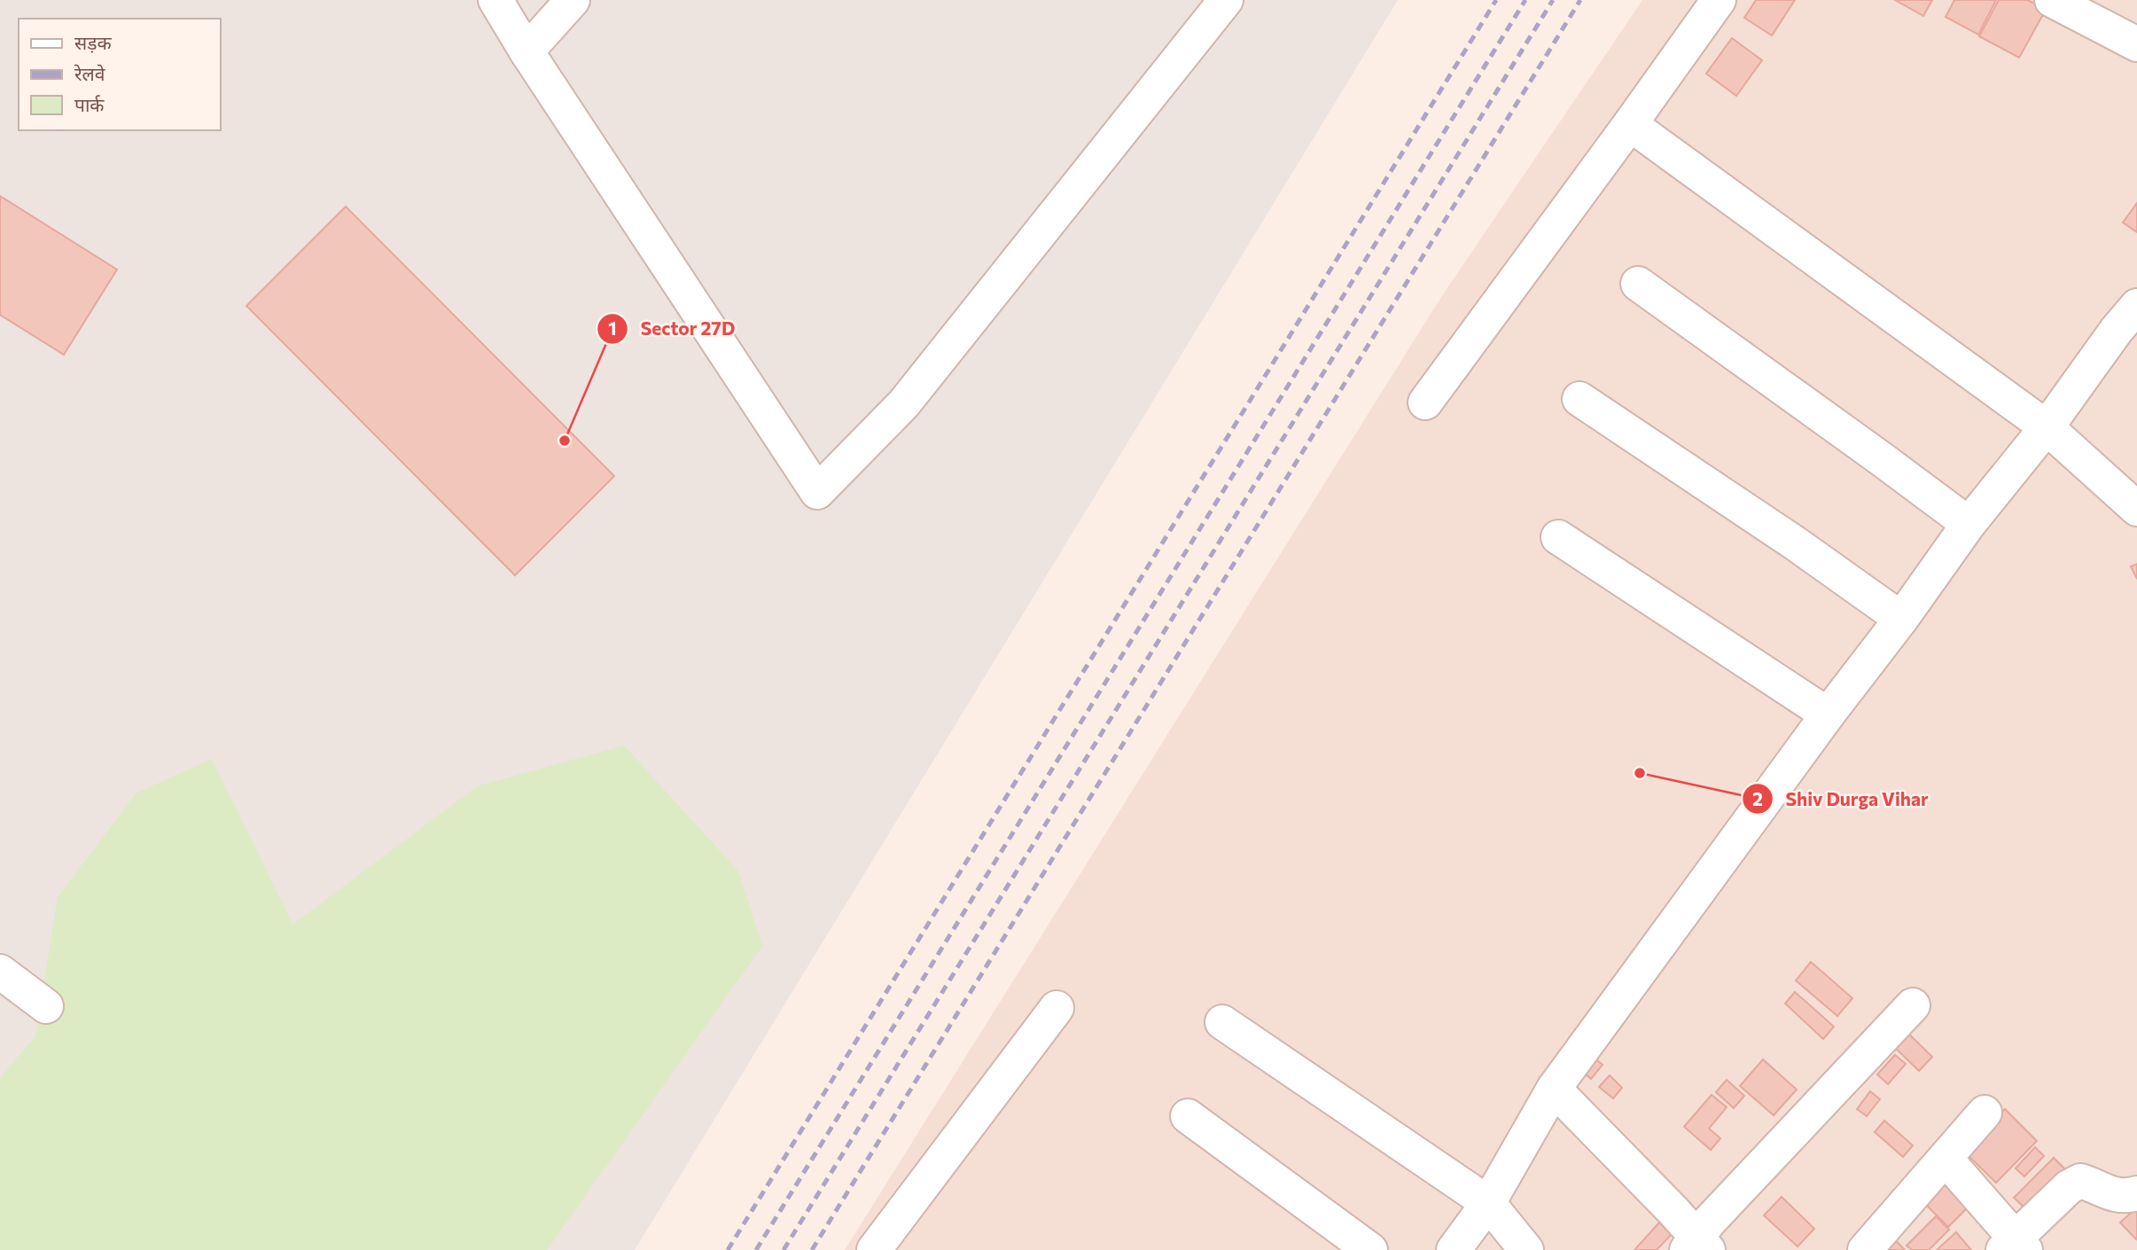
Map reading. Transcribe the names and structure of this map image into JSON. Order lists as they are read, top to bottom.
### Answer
{
  "places": ["Sector 27D", "Shiv Durga Vihar"],
  "legend": ["सड़क", "रेलवे", "पार्क"]
}
